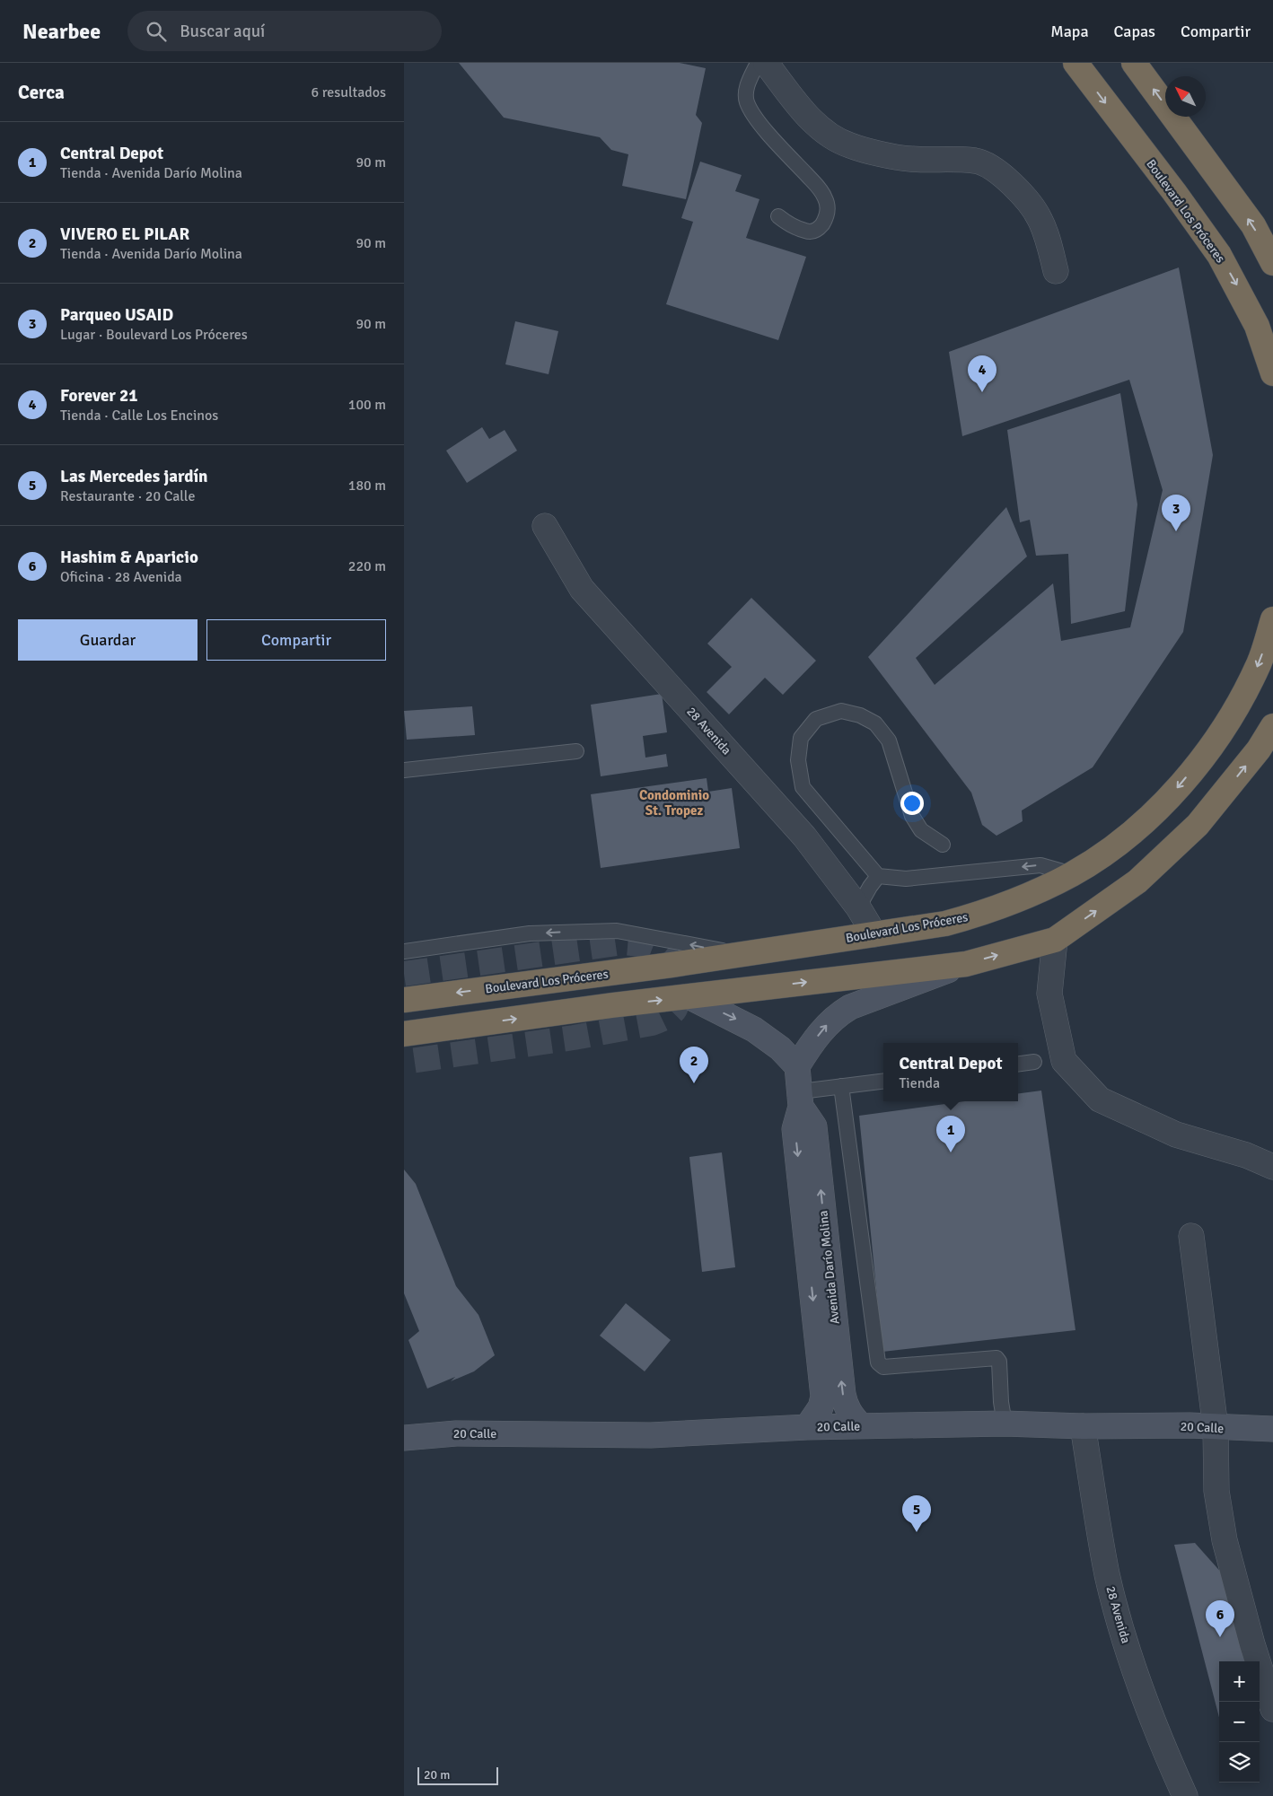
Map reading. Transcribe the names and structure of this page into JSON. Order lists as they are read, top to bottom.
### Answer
{
  "streets": {
    "highway": ["Boulevard Los Próceres"],
    "main road": ["Avenida Darío Molina", "20 Calle"],
    "street": ["28 Avenida"]
  },
  "crossings": [
    ["Boulevard Los Próceres", "28 Avenida"],
    ["28 Avenida", "20 Calle"],
    ["Avenida Darío Molina", "20 Calle"]
  ],
  "districts": ["Condominio St. Tropez"],
  "scale_bar": "20 m",
  "north": "top left",
  "page": {
    "header": "Nearbee",
    "search": "Buscar aquí",
    "nav": ["Mapa", "Capas", "Compartir"],
    "heading": ["Cerca", "6 resultados"],
    "list": [
      {
        "mark": "1",
        "name": "Central Depot",
        "note": "Tienda · Avenida Darío Molina",
        "value": "90 m"
      },
      {
        "mark": "2",
        "name": "VIVERO EL PILAR",
        "note": "Tienda · Avenida Darío Molina",
        "value": "90 m"
      },
      {
        "mark": "3",
        "name": "Parqueo USAID",
        "note": "Lugar · Boulevard Los Próceres",
        "value": "90 m"
      },
      {
        "mark": "4",
        "name": "Forever 21",
        "note": "Tienda · Calle Los Encinos",
        "value": "100 m"
      },
      {
        "mark": "5",
        "name": "Las Mercedes jardín",
        "note": "Restaurante · 20 Calle",
        "value": "180 m"
      },
      {
        "mark": "6",
        "name": "Hashim & Aparicio",
        "note": "Oficina · 28 Avenida",
        "value": "220 m"
      }
    ],
    "pins": [
      "4",
      "3",
      "2",
      "1",
      "5",
      "6"
    ],
    "buttons": ["Guardar", "Compartir"],
    "popup": ["Central Depot", "Tienda"],
    "map_buttons": ["+", "−"],
    "scale": "20 m"
  }
}
